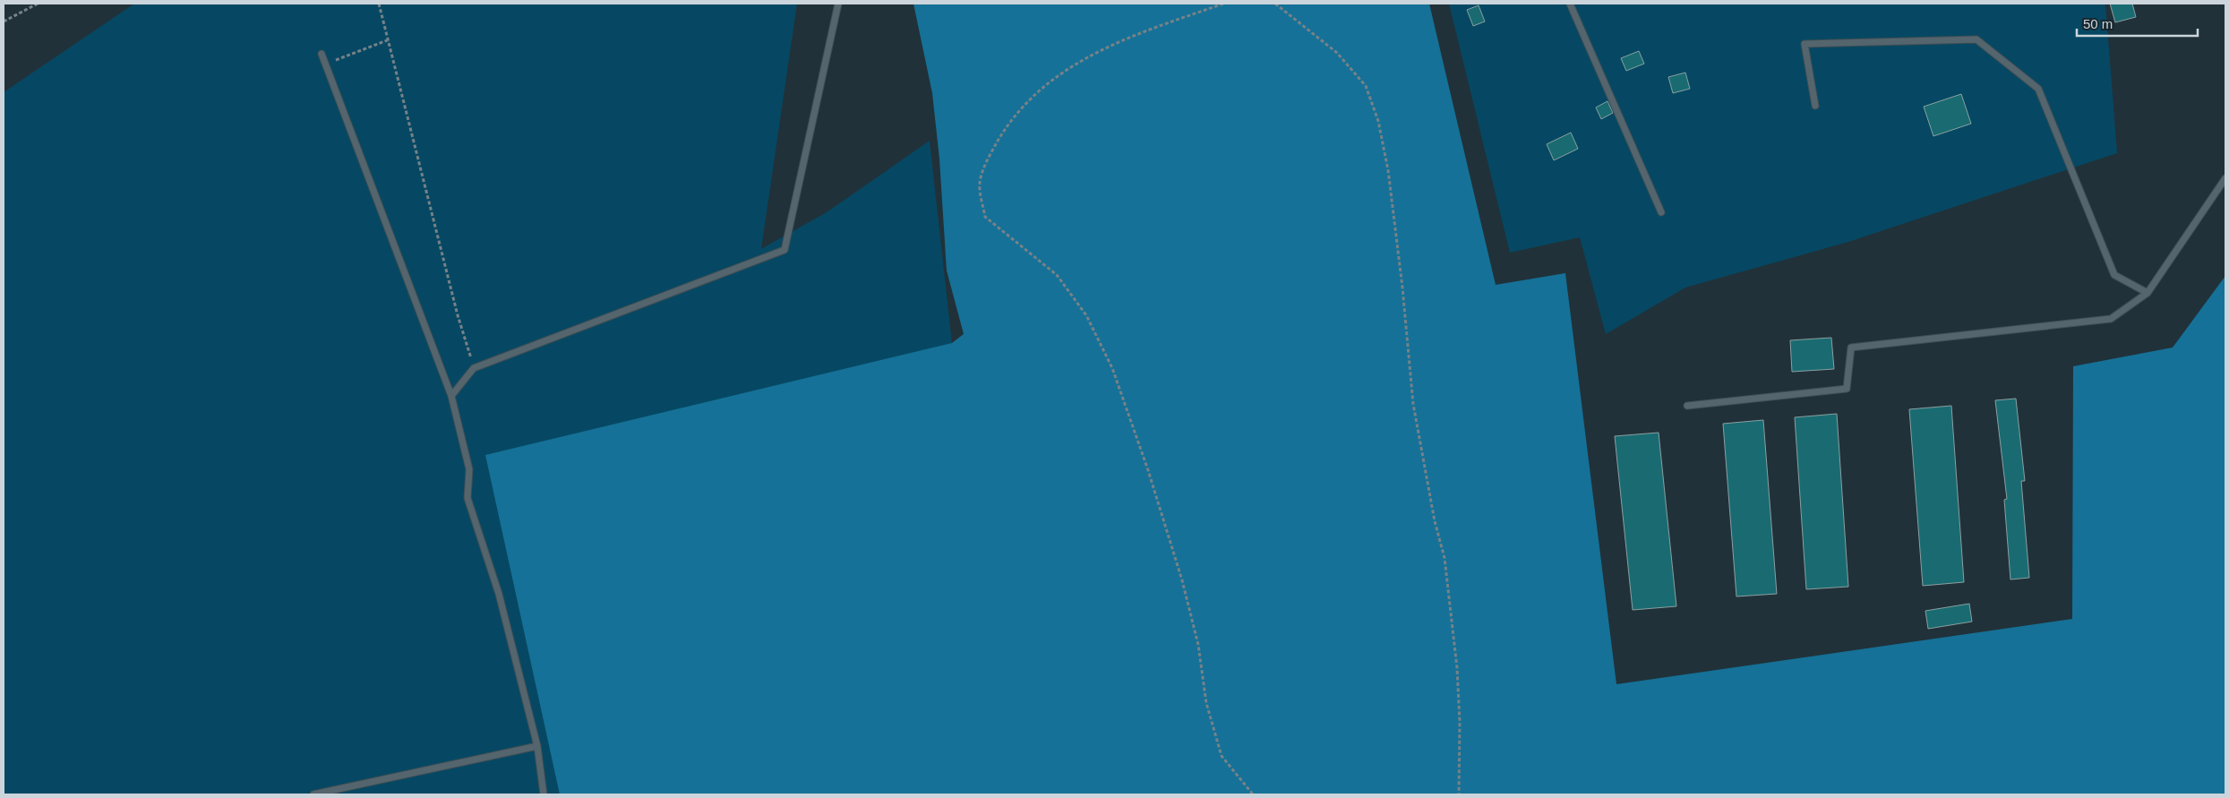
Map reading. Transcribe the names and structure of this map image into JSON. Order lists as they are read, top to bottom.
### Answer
{
  "scale_bar": "50 m"
}
